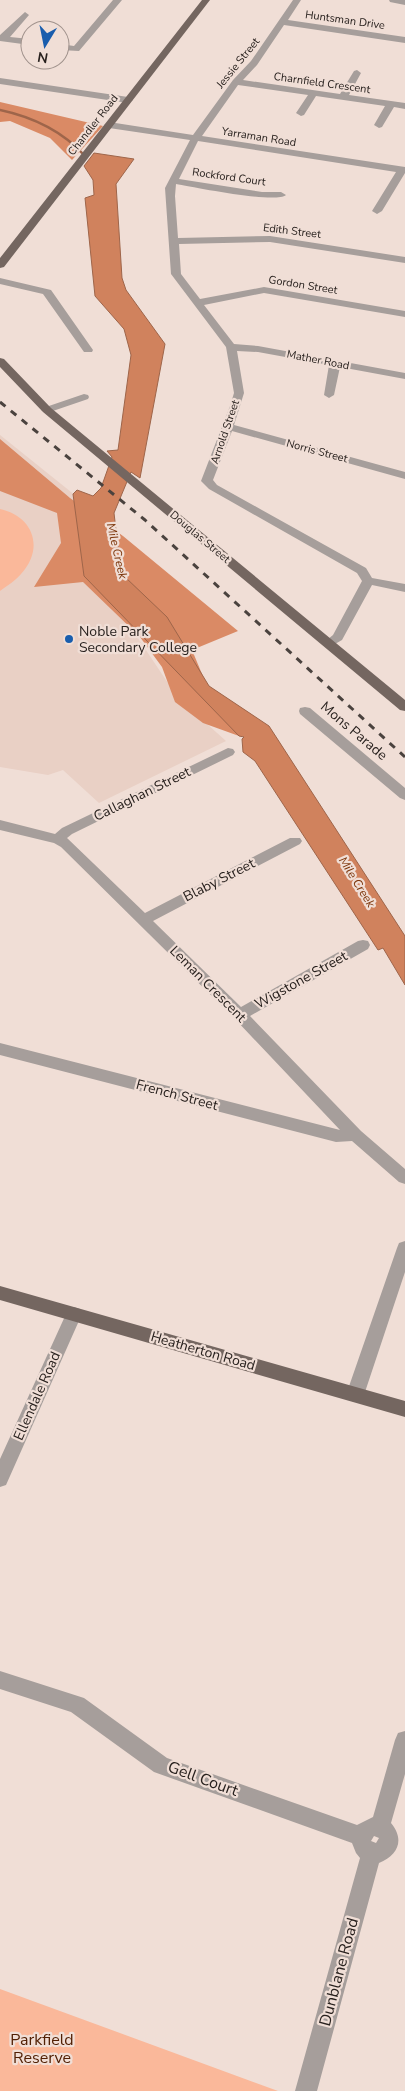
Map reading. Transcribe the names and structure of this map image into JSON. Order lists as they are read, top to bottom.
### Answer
{
  "streets": {
    "main road": ["Chandler Road", "Douglas Street", "Heatherton Road"],
    "street": [
      "Huntsman Drive",
      "Jessie Street",
      "Charnfield Crescent",
      "Yarraman Road",
      "Rockford Court",
      "Edith Street",
      "Gordon Street",
      "Mather Road",
      "Arnold Street",
      "Norris Street",
      "Mons Parade",
      "Callaghan Street",
      "Blaby Street",
      "Wigstone Street",
      "Leman Crescent",
      "French Street",
      "Ellendale Road",
      "Gell Court",
      "Dunblane Road"
    ]
  },
  "crossings": [
    ["Huntsman Drive", "Jessie Street"],
    ["Jessie Street", "Charnfield Crescent"],
    ["Jessie Street", "Yarraman Road"],
    ["Jessie Street", "Arnold Street"],
    ["Chandler Road", "Yarraman Road"],
    ["Yarraman Road", "Arnold Street"],
    ["Rockford Court", "Arnold Street"],
    ["Edith Street", "Arnold Street"],
    ["Gordon Street", "Arnold Street"],
    ["Mather Road", "Arnold Street"],
    ["Arnold Street", "Norris Street"],
    ["Callaghan Street", "Leman Crescent"],
    ["Blaby Street", "Leman Crescent"],
    ["Wigstone Street", "Leman Crescent"],
    ["Leman Crescent", "French Street"],
    ["Heatherton Road", "Ellendale Road"],
    ["Gell Court", "Dunblane Road"]
  ],
  "water": ["Mile Creek"],
  "parks": ["Parkfield Reserve"],
  "places": ["Noble Park Secondary College"],
  "north": "bottom"
}
